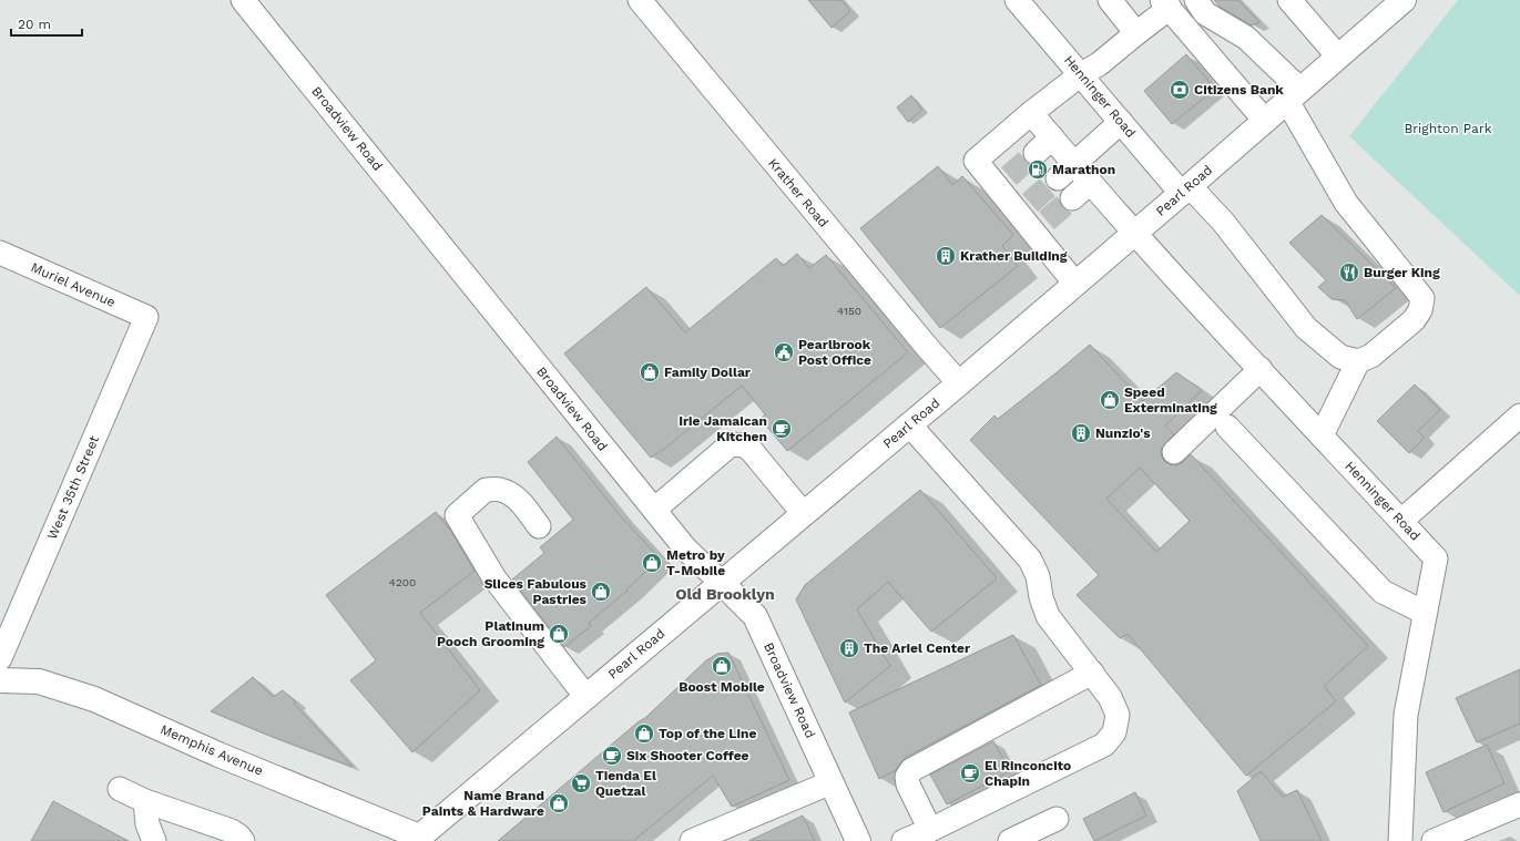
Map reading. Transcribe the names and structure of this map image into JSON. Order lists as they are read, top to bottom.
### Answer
{
  "streets": {
    "main road": ["Broadview Road", "Pearl Road", "Memphis Avenue"],
    "street": [
      "Henninger Road",
      "Krather Road",
      "Muriel Avenue",
      "West 35th Street"
    ]
  },
  "crossings": [
    ["Henninger Road", "Pearl Road"],
    ["Broadview Road", "Pearl Road"],
    ["Pearl Road", "Krather Road"],
    ["Pearl Road", "Memphis Avenue"],
    ["Muriel Avenue", "West 35th Street"]
  ],
  "districts": ["Old Brooklyn"],
  "parks": ["Brighton Park"],
  "places": {
    "bank": ["Citizens Bank"],
    "fuel station": ["Marathon"],
    "building": ["Krather Building", "Nunzio's", "The Ariel Center"],
    "restaurant": ["Burger King"],
    "public building": ["Pearlbrook Post Office"],
    "shop": [
      "Family Dollar",
      "Speed Exterminating",
      "Metro by T-Mobile",
      "Slices Fabulous Pastries",
      "Platinum Pooch Grooming",
      "Boost Mobile",
      "Top of the Line",
      "Name Brand Paints & Hardware"
    ],
    "cafe": ["Irie Jamaican Kitchen", "Six Shooter Coffee", "El Rinconcito Chapin"],
    "supermarket": ["Tienda El Quetzal"]
  },
  "house_numbers": ["4150", "4200"],
  "scale_bar": "20 m"
}
